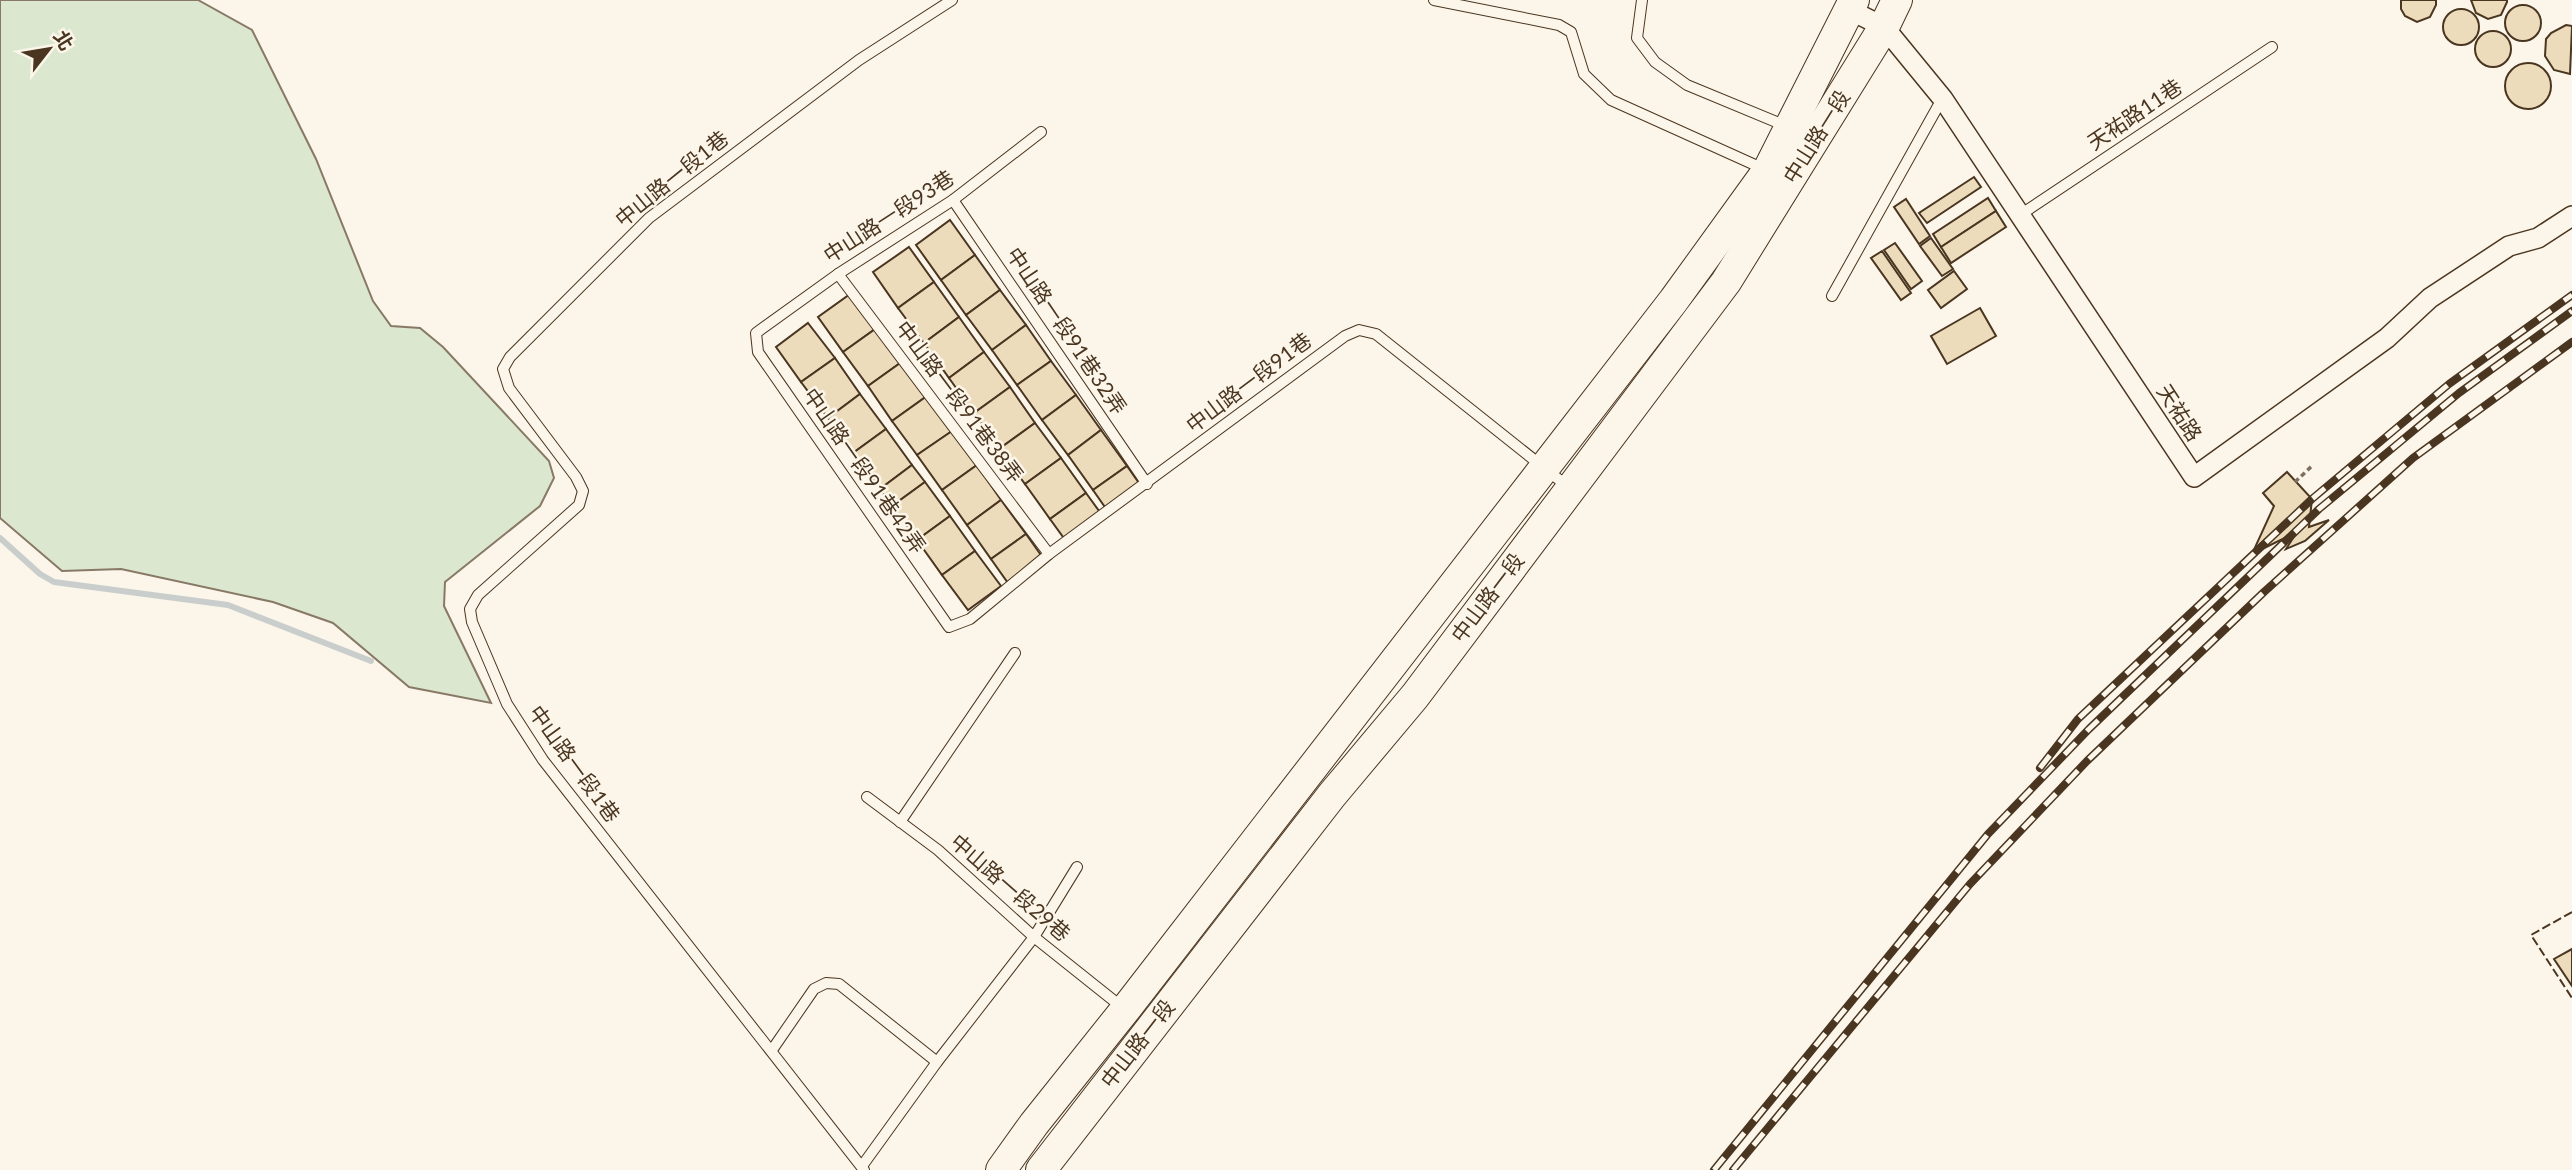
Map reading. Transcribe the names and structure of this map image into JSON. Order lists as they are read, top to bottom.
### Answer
{
  "streets": {
    "main road": ["中山路一段"],
    "street": ["天祐路"],
    "lane": [
      "天祐路11巷",
      "中山路一段1巷",
      "中山路一段93巷",
      "中山路一段91巷32弄",
      "中山路一段91巷",
      "中山路一段91巷38弄",
      "中山路一段91巷42弄",
      "中山路一段29巷"
    ]
  },
  "crossings": [
    ["天祐路11巷", "天祐路"],
    ["中山路一段", "中山路一段91巷"],
    ["中山路一段", "天祐路"],
    ["中山路一段", "中山路一段29巷"],
    ["中山路一段93巷", "中山路一段91巷32弄"],
    ["中山路一段93巷", "中山路一段91巷38弄"],
    ["中山路一段93巷", "中山路一段91巷42弄"],
    ["中山路一段91巷32弄", "中山路一段91巷"],
    ["中山路一段91巷", "中山路一段91巷38弄"],
    ["中山路一段91巷", "中山路一段91巷42弄"]
  ],
  "north": "top right"
}
